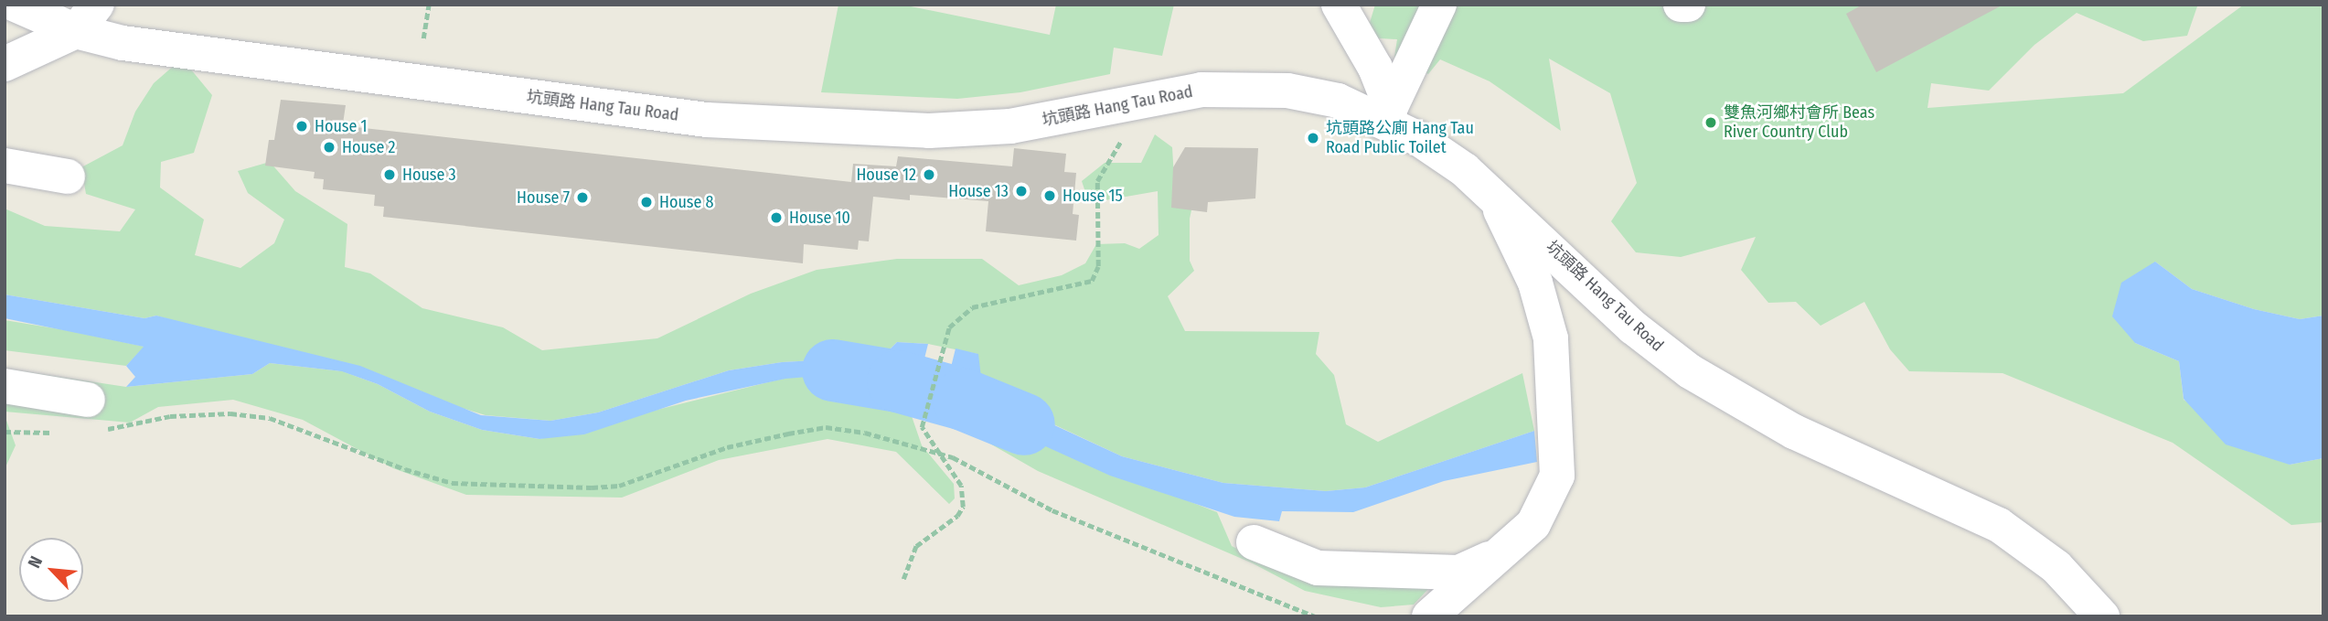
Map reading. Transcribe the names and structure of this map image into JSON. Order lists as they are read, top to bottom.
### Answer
{
  "streets": {
    "street": ["坑頭路 Hang Tau Road"]
  },
  "places": [
    "雙魚河鄉村會所 Beas River Country Club",
    "House 1",
    "坑頭路公廁 Hang Tau Road Public Toilet",
    "House 2",
    "House 3",
    "House 12",
    "House 13",
    "House 15",
    "House 7",
    "House 8",
    "House 10"
  ],
  "north": "top left"
}
